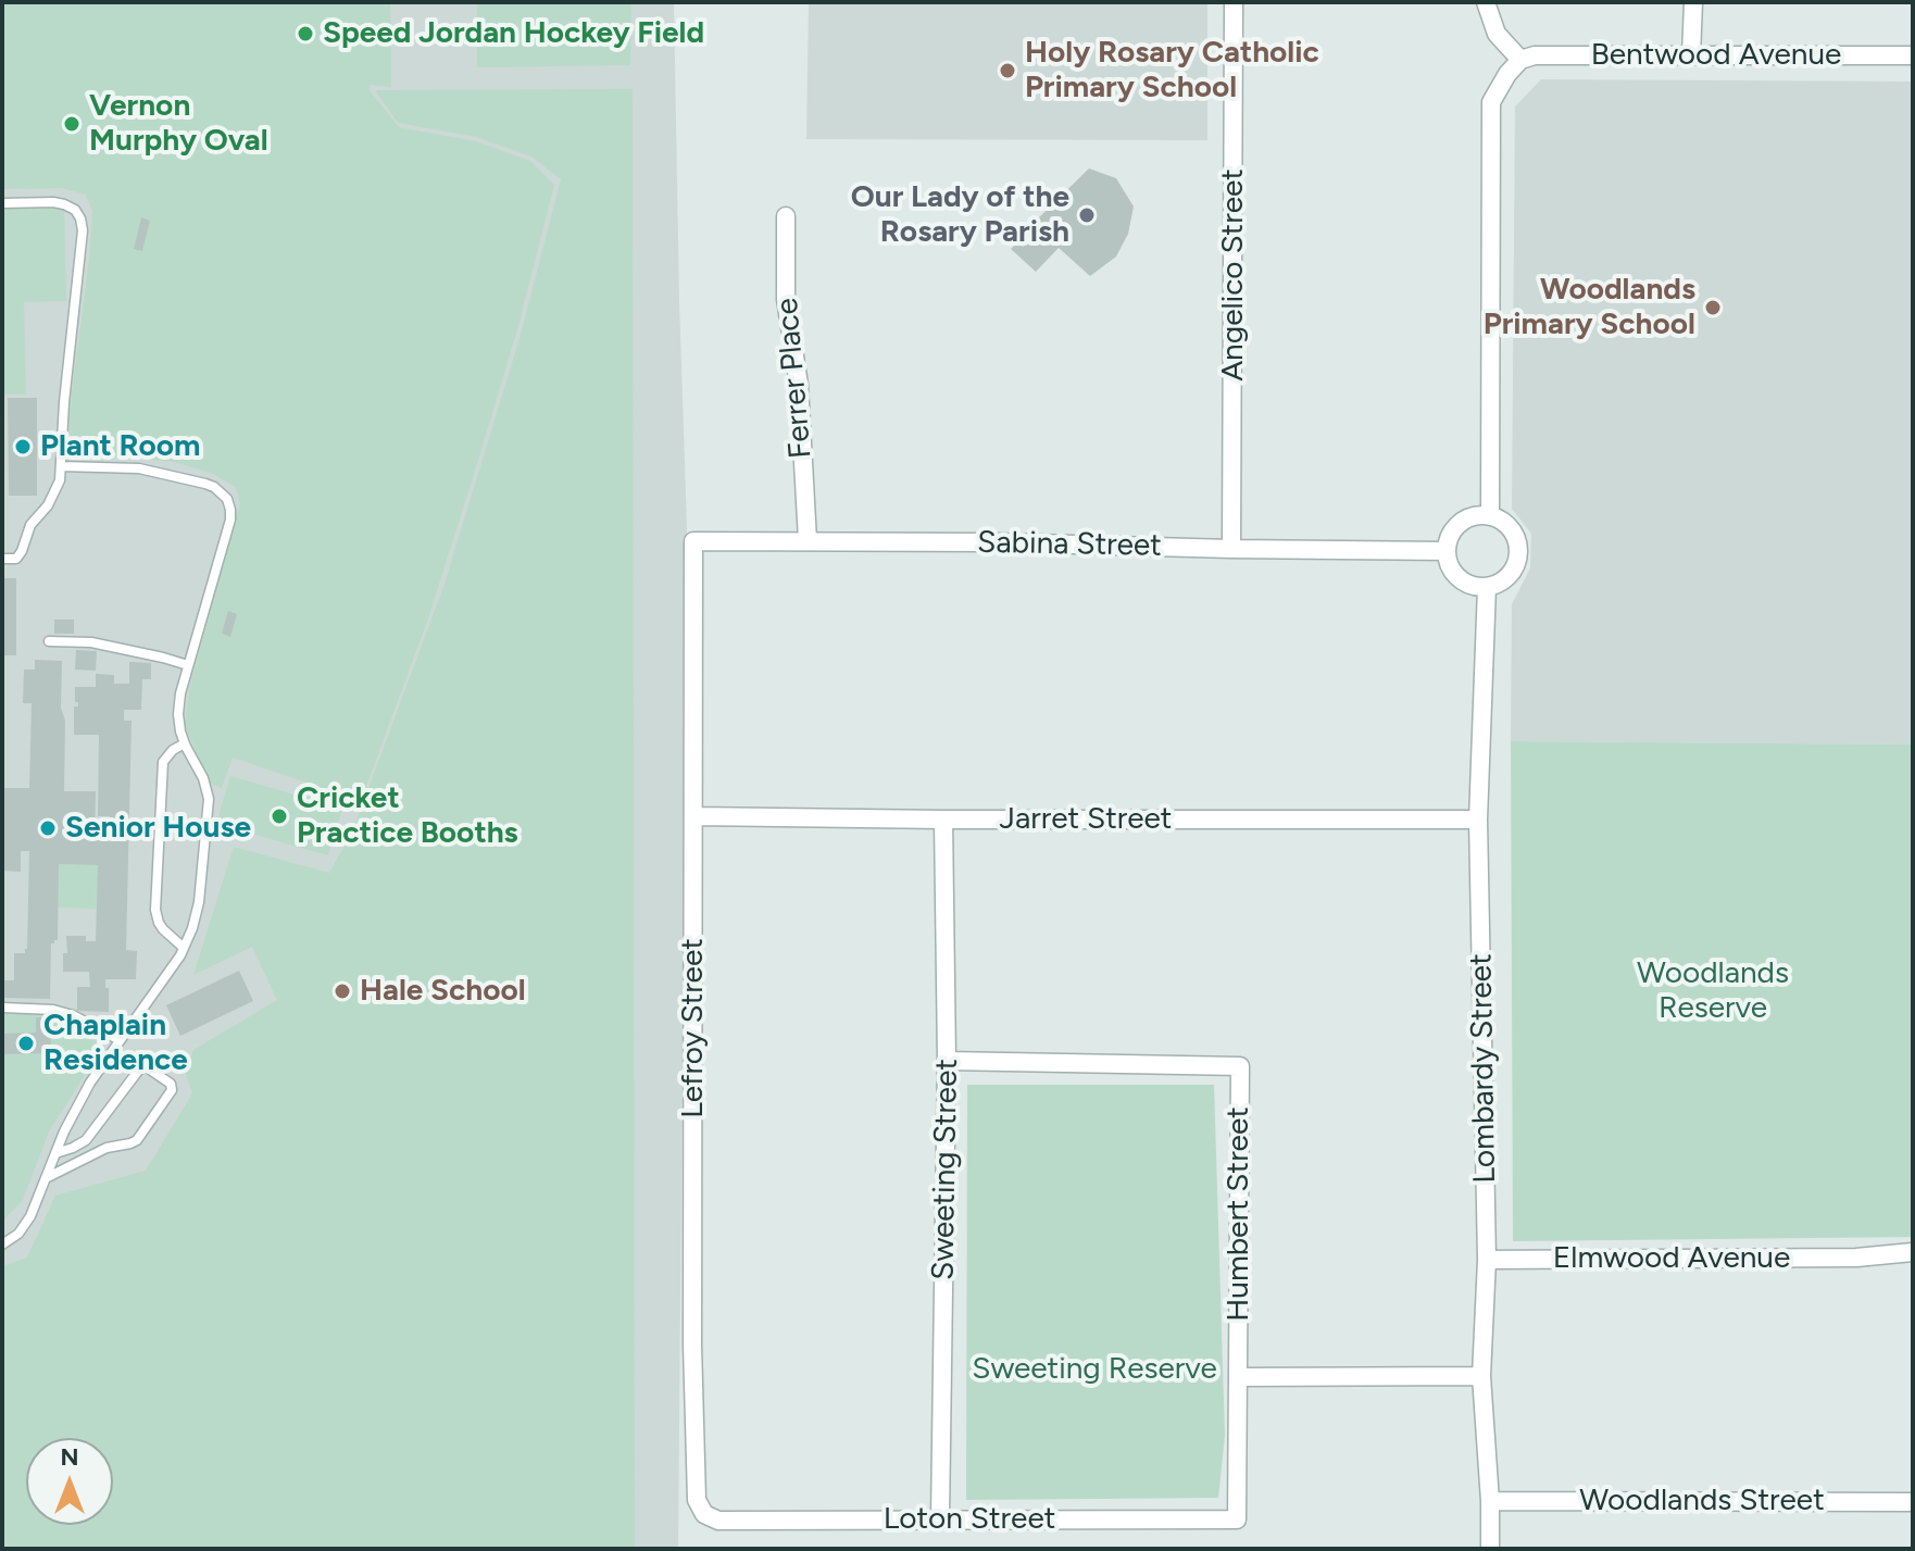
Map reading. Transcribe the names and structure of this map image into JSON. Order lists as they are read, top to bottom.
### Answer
{
  "streets": {
    "street": [
      "Bentwood Avenue",
      "Angelico Street",
      "Ferrer Place",
      "Sabina Street",
      "Jarret Street",
      "Lefroy Street",
      "Lombardy Street",
      "Sweeting Street",
      "Humbert Street",
      "Elmwood Avenue",
      "Woodlands Street",
      "Loton Street"
    ]
  },
  "crossings": [
    ["Angelico Street", "Sabina Street"],
    ["Ferrer Place", "Sabina Street"],
    ["Sabina Street", "Lefroy Street"],
    ["Sabina Street", "Lombardy Street"],
    ["Jarret Street", "Lefroy Street"],
    ["Jarret Street", "Lombardy Street"],
    ["Jarret Street", "Sweeting Street"],
    ["Lefroy Street", "Loton Street"],
    ["Lombardy Street", "Elmwood Avenue"],
    ["Lombardy Street", "Woodlands Street"],
    ["Sweeting Street", "Humbert Street"],
    ["Sweeting Street", "Loton Street"],
    ["Humbert Street", "Loton Street"]
  ],
  "parks": ["Woodlands Reserve", "Sweeting Reserve"],
  "places": [
    "Speed Jordan Hockey Field",
    "Holy Rosary Catholic Primary School",
    "Vernon Murphy Oval",
    "Our Lady of the Rosary Parish",
    "Woodlands Primary School",
    "Plant Room",
    "Cricket Practice Booths",
    "Senior House",
    "Hale School",
    "Chaplain Residence"
  ],
  "north": "top"
}
